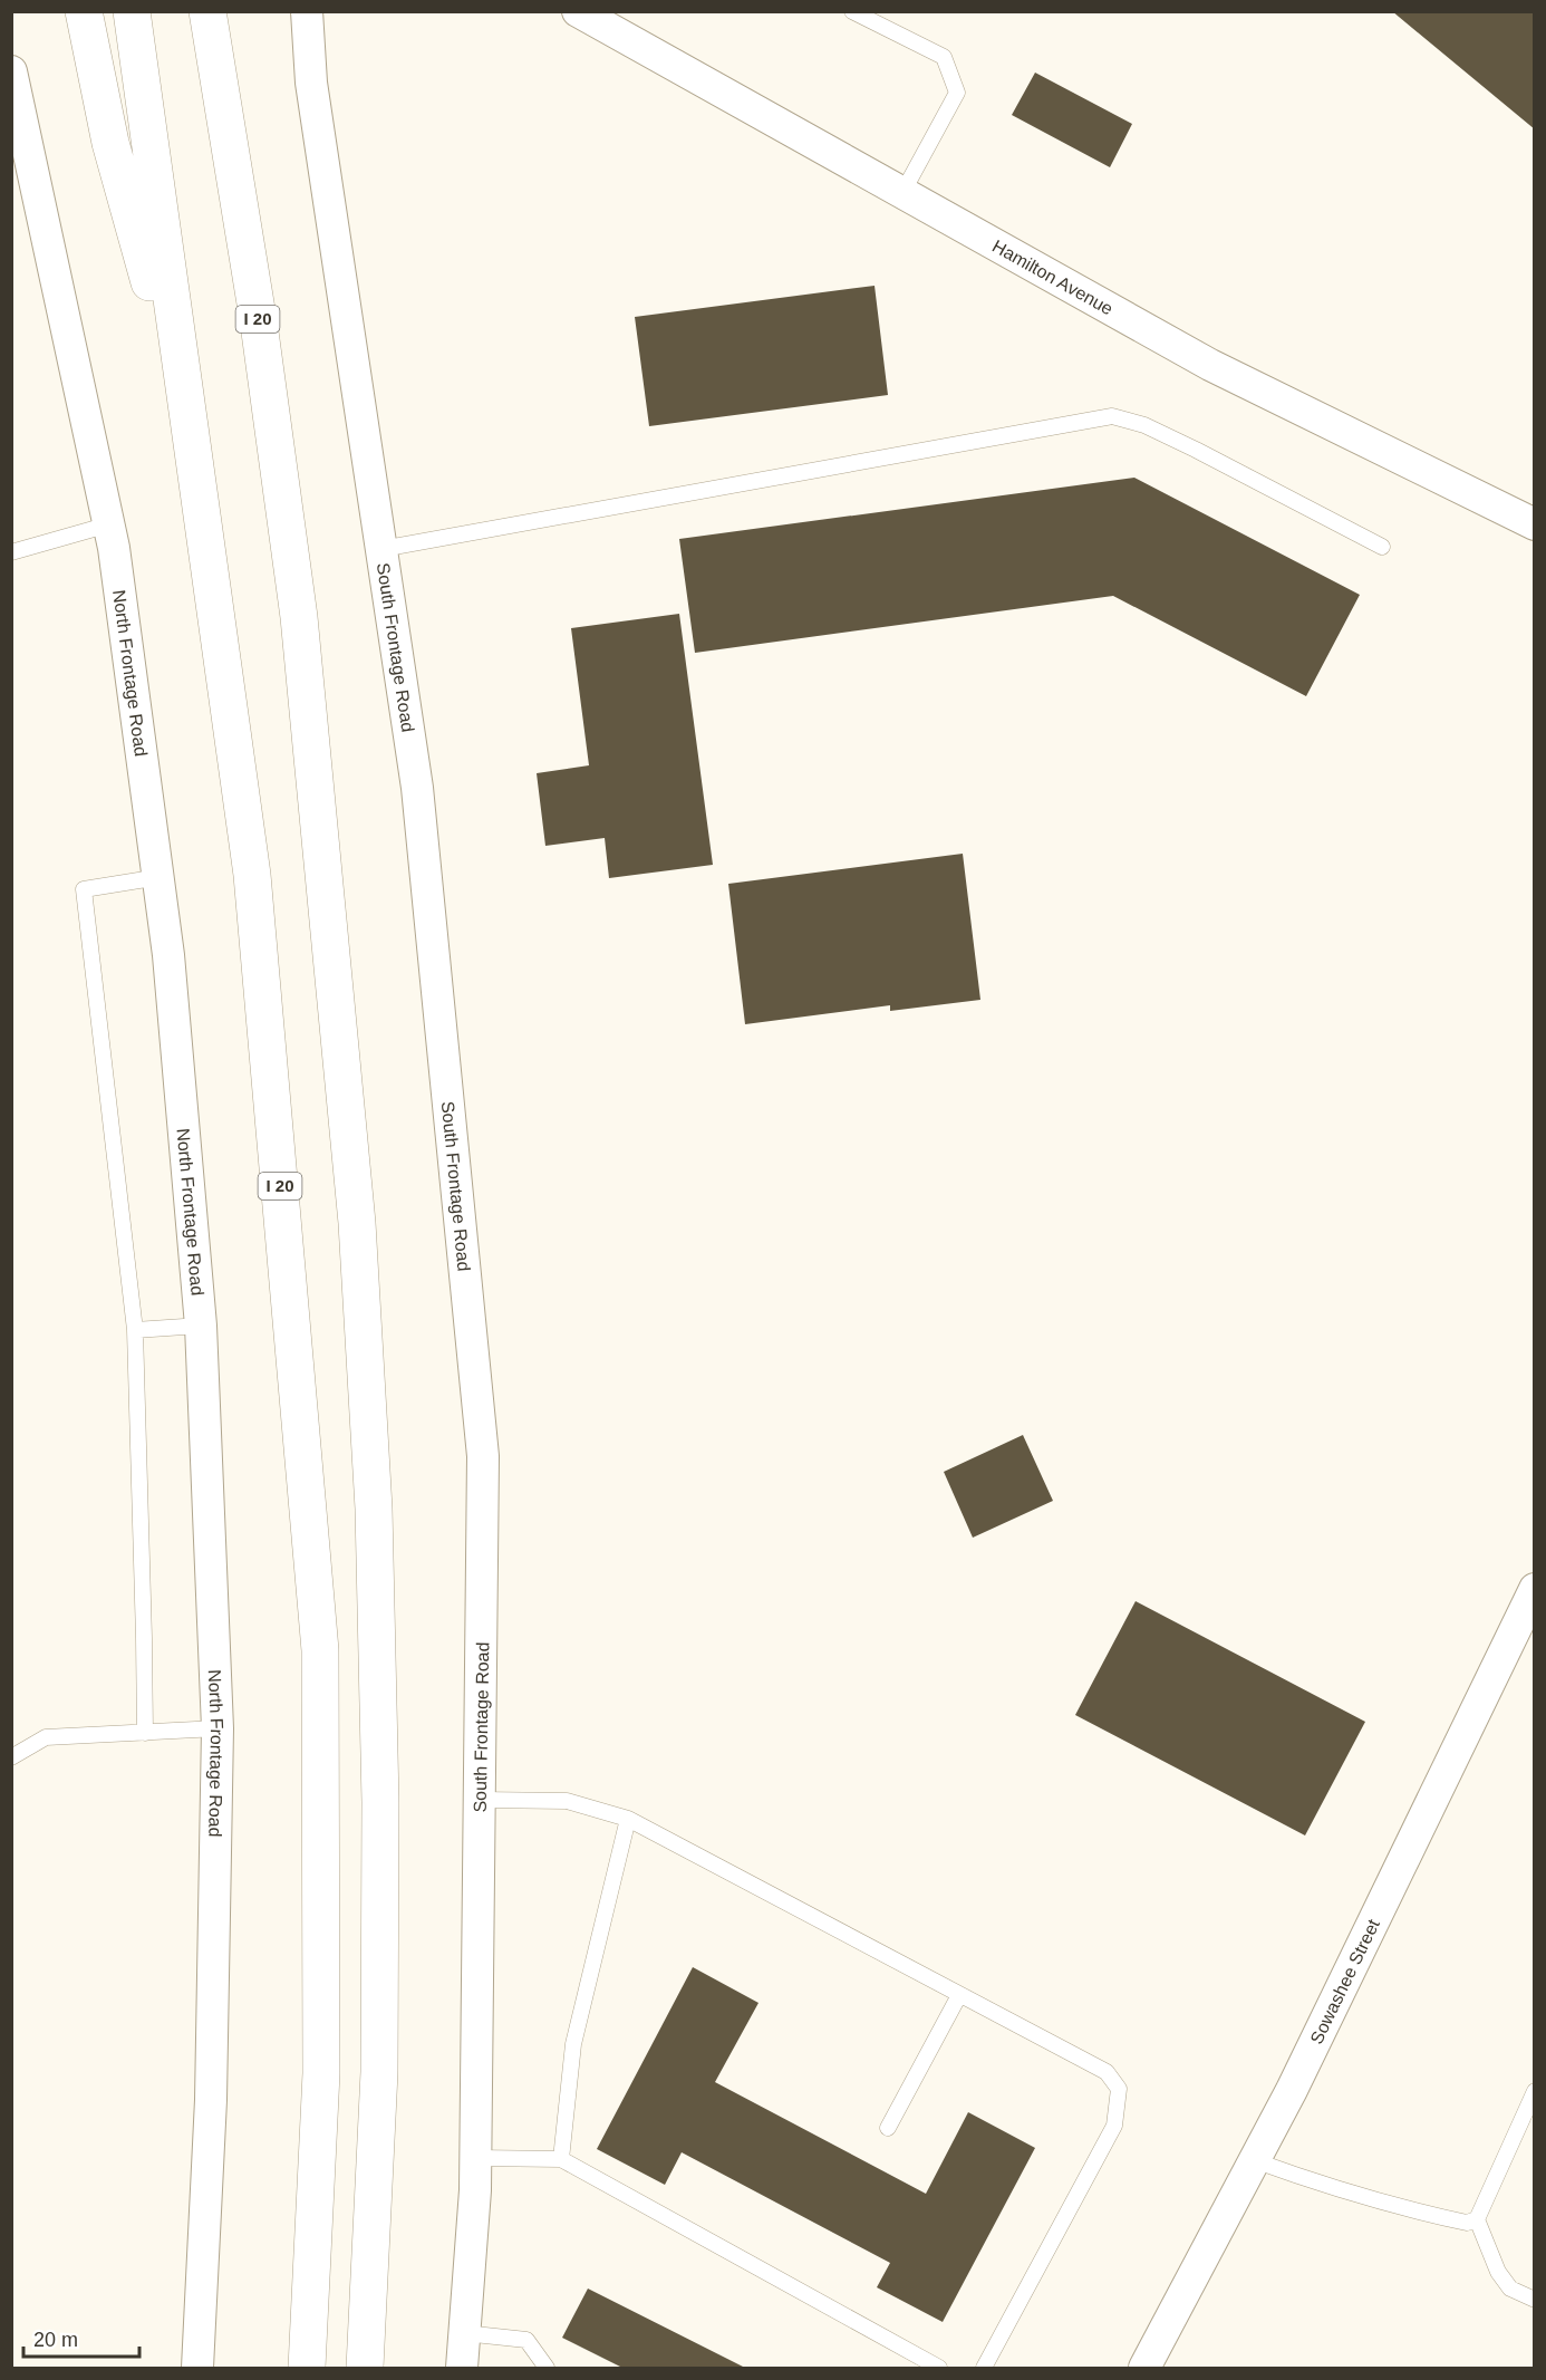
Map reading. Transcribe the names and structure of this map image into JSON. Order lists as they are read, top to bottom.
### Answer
{
  "streets": {
    "highway": ["I 20"],
    "street": [
      "Hamilton Avenue",
      "South Frontage Road",
      "North Frontage Road",
      "Sowashee Street"
    ]
  },
  "scale_bar": "20 m"
}
